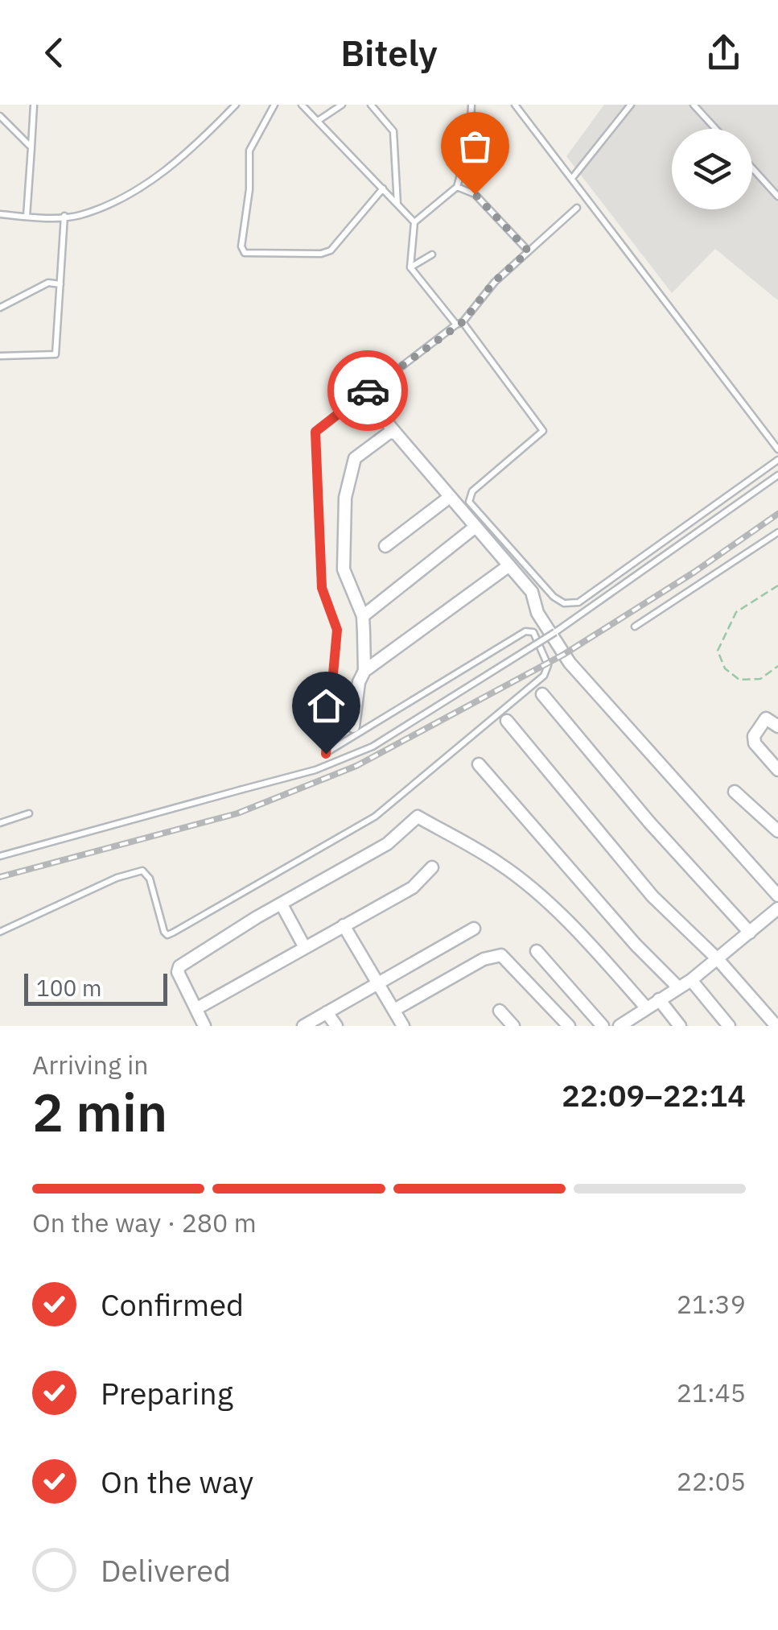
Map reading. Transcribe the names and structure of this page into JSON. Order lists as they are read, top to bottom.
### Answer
{
  "scale_bar": "100 m",
  "page": {
    "header": "Bitely",
    "scale": "100 m",
    "heading": ["2 min", "Arriving in", "22:09–22:14"],
    "bar": "On the way · 280 m",
    "list": [
      ["Confirmed", "21:39"],
      ["Preparing", "21:45"],
      ["On the way", "22:05"],
      "Delivered"
    ]
  }
}
